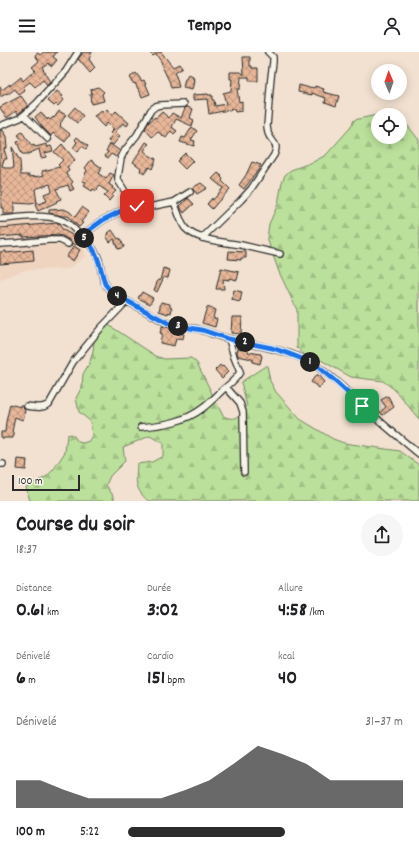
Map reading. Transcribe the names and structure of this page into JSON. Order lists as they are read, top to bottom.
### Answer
{
  "scale_bar": "100 m",
  "north": "top",
  "page": {
    "header": "Tempo",
    "pins": [
      "5",
      "4",
      "3",
      "2",
      "1"
    ],
    "scale": "100 m",
    "heading": ["Course du soir", "18:37"],
    "stats": [
      ["Distance", "0.61 km"],
      ["Durée", "3:02"],
      ["Allure", "4:58 /km"],
      ["Dénivelé", "6 m"],
      ["Cardio", "151 bpm"],
      ["kcal", "40"]
    ],
    "chart": ["Dénivelé", "31–37 m"],
    "list": [
      {
        "name": "100 m",
        "note": "5:22"
      }
    ]
  }
}
